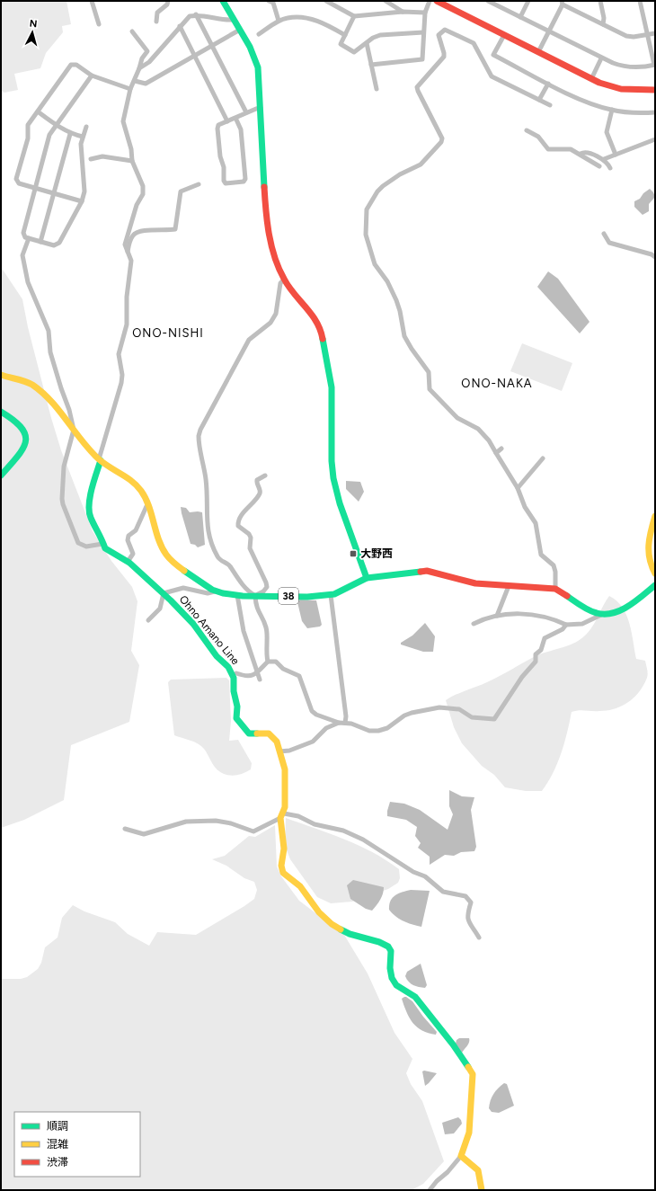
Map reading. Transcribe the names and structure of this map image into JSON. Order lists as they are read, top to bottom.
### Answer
{
  "streets": {
    "main road": ["38", "Ohno Amano Line"]
  },
  "crossings": [
    ["38", "Ohno Amano Line"]
  ],
  "districts": ["ONO-NISHI", "ONO-NAKA"],
  "places": {
    "transit": ["大野西"]
  },
  "legend": ["順調", "混雑", "渋滞"],
  "north": "top"
}
